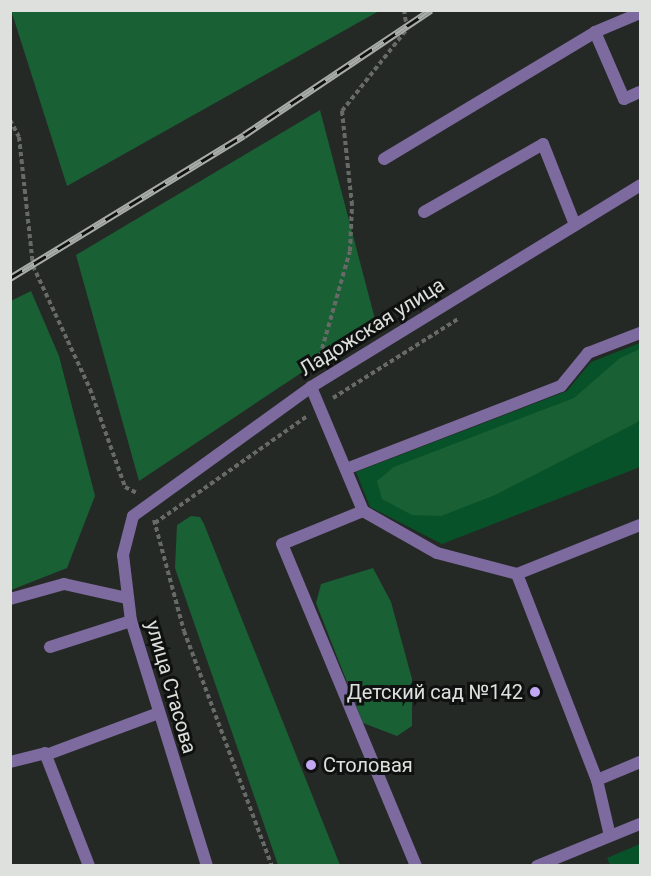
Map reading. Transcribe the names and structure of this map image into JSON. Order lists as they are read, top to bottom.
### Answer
{
  "streets": {
    "street": ["Ладожская улица", "улица Стасова"]
  },
  "crossings": [
    ["Ладожская улица", "улица Стасова"]
  ],
  "places": ["Детский сад №142", "Столовая"]
}
